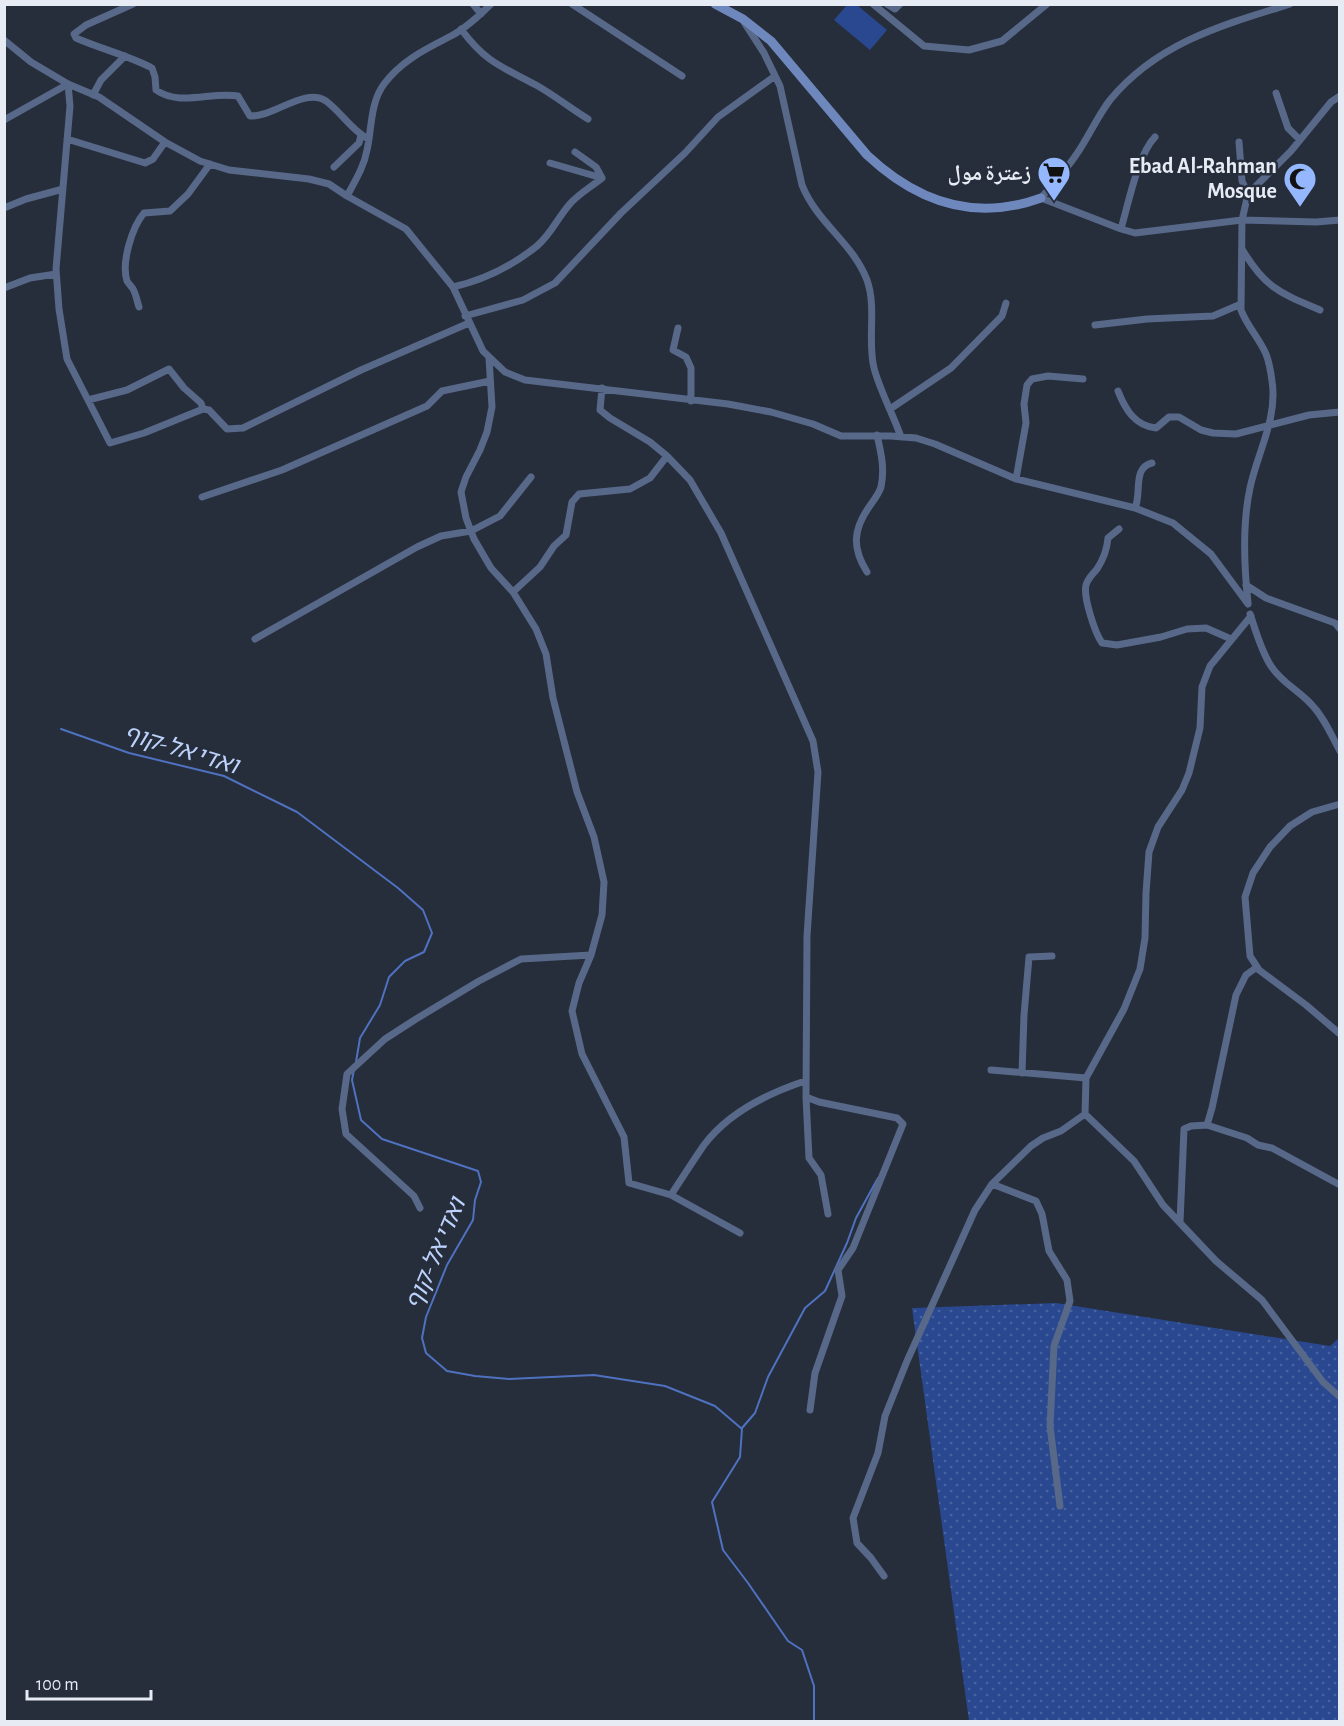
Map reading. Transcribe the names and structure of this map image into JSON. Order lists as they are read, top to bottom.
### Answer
{
  "water": ["ואדי אל-קוף"],
  "places": {
    "supermarket": ["زعترة مول"],
    "mosque": ["Ebad Al-Rahman Mosque"]
  },
  "scale_bar": "100 m"
}
